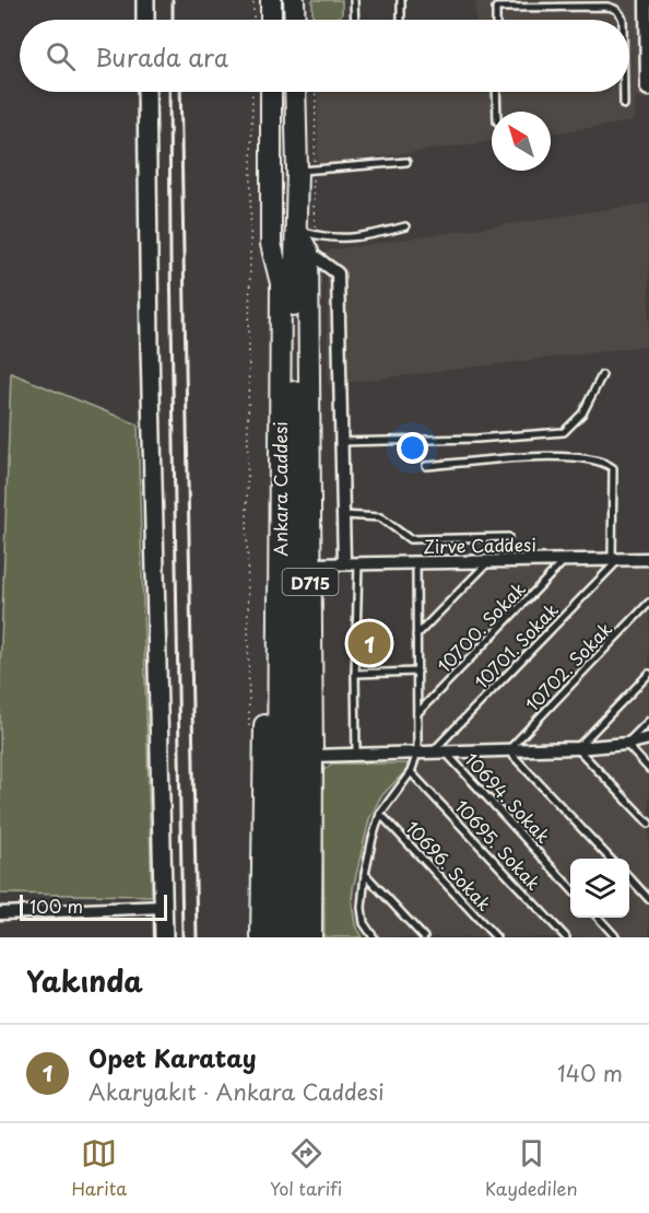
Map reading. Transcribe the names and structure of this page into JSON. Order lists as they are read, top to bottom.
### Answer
{
  "streets": {
    "highway": ["Ankara Caddesi", "D715"],
    "street": ["Zirve Caddesi"],
    "lane": [
      "10700. Sokak",
      "10701. Sokak",
      "10702. Sokak",
      "10694. Sokak",
      "10695. Sokak",
      "10696. Sokak"
    ]
  },
  "crossings": [
    ["Ankara Caddesi", "D715"],
    ["Zirve Caddesi", "D715"],
    ["Zirve Caddesi", "10700. Sokak"],
    ["Zirve Caddesi", "10701. Sokak"],
    ["10701. Sokak", "10694. Sokak"]
  ],
  "scale_bar": "100 m",
  "north": "top left",
  "page": {
    "search": "Burada ara",
    "pins": "1",
    "scale": "100 m",
    "heading": "Yakında",
    "list": [
      {
        "mark": "1",
        "name": "Opet Karatay",
        "note": "Akaryakıt · Ankara Caddesi",
        "value": "140 m"
      }
    ],
    "nav": ["Harita", "Yol tarifi", "Kaydedilen"]
  }
}
